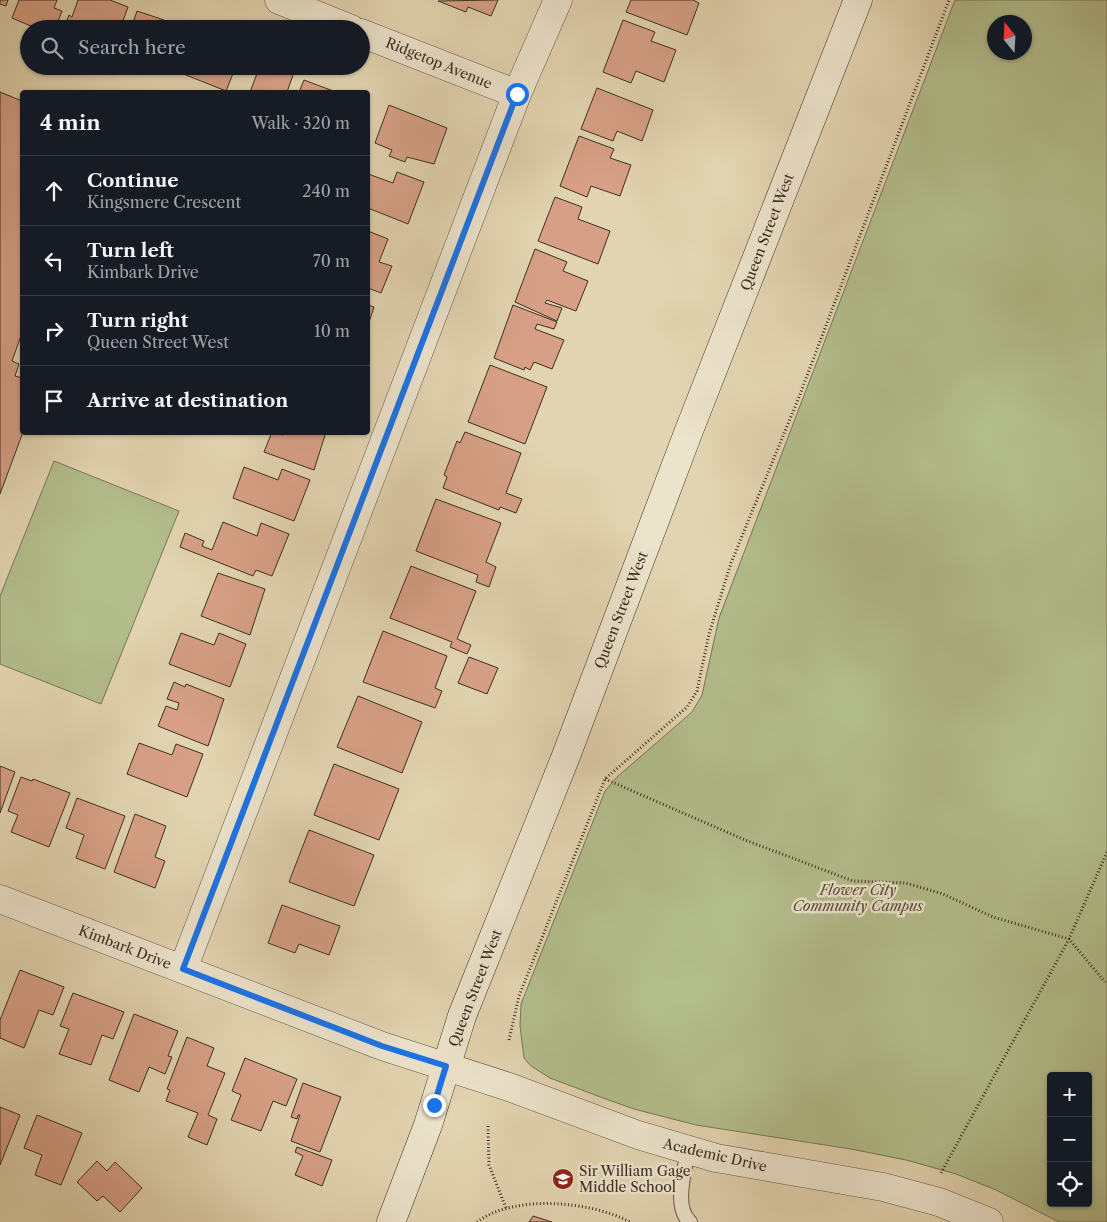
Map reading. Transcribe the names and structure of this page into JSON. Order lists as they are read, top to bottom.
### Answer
{
  "streets": {
    "street": [
      "Ridgetop Avenue",
      "Queen Street West",
      "Kimbark Drive",
      "Academic Drive"
    ]
  },
  "crossings": [
    ["Queen Street West", "Kimbark Drive"],
    ["Queen Street West", "Academic Drive"],
    ["Kimbark Drive", "Academic Drive"]
  ],
  "parks": ["Flower City Community Campus"],
  "places": {
    "school or university": ["Sir William Gage Middle School"]
  },
  "north": "top",
  "page": {
    "search": "Search here",
    "heading": ["4 min", "Walk · 320 m"],
    "list": [
      ["Continue", "Kingsmere Crescent", "240 m"],
      ["Turn left", "Kimbark Drive", "70 m"],
      ["Turn right", "Queen Street West", "10 m"],
      "Arrive at destination"
    ],
    "map_buttons": ["+", "−"]
  }
}
